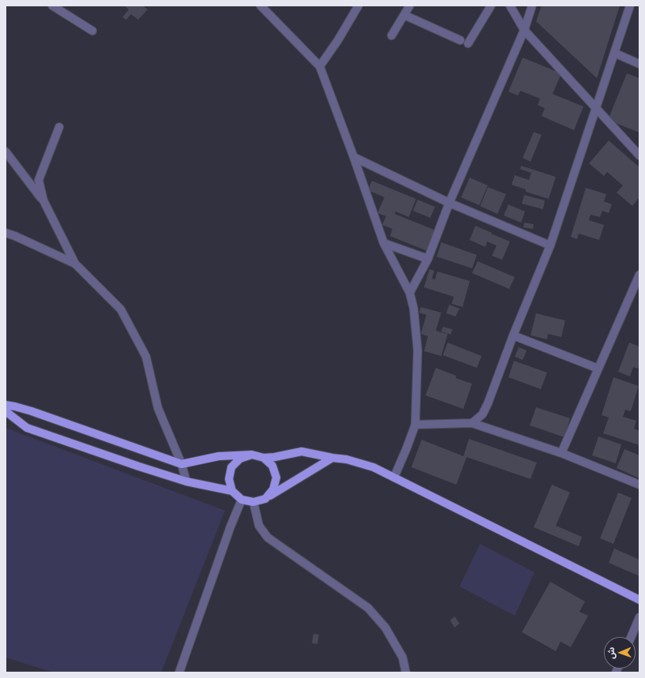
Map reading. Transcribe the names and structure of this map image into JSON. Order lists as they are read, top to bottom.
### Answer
{
  "north": "left"
}
